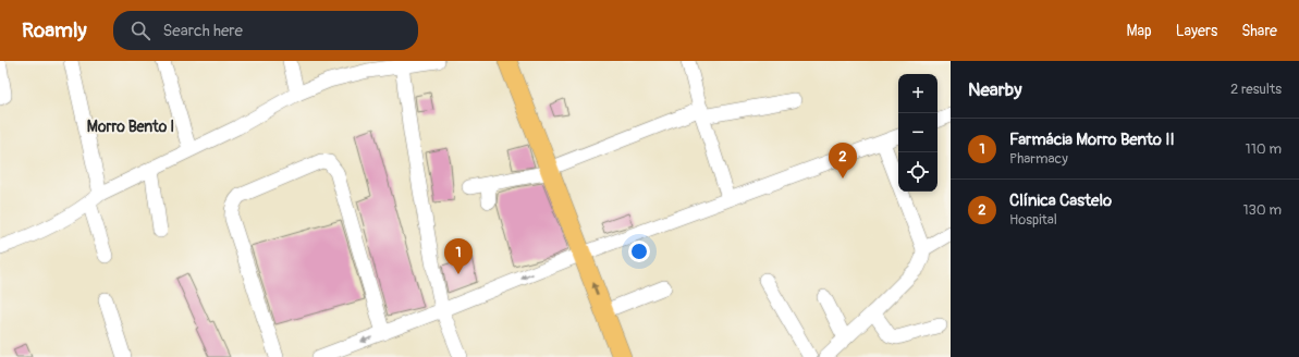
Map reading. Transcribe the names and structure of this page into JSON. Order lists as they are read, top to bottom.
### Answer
{
  "districts": ["Morro Bento I"],
  "page": {
    "header": "Roamly",
    "search": "Search here",
    "nav": ["Map", "Layers", "Share"],
    "heading": ["Nearby", "2 results"],
    "map_buttons": ["+", "−"],
    "list": [
      {
        "mark": "1",
        "name": "Farmácia Morro Bento II",
        "note": "Pharmacy",
        "value": "110 m"
      },
      {
        "mark": "2",
        "name": "Clínica Castelo",
        "note": "Hospital",
        "value": "130 m"
      }
    ],
    "pins": ["2", "1"]
  }
}
